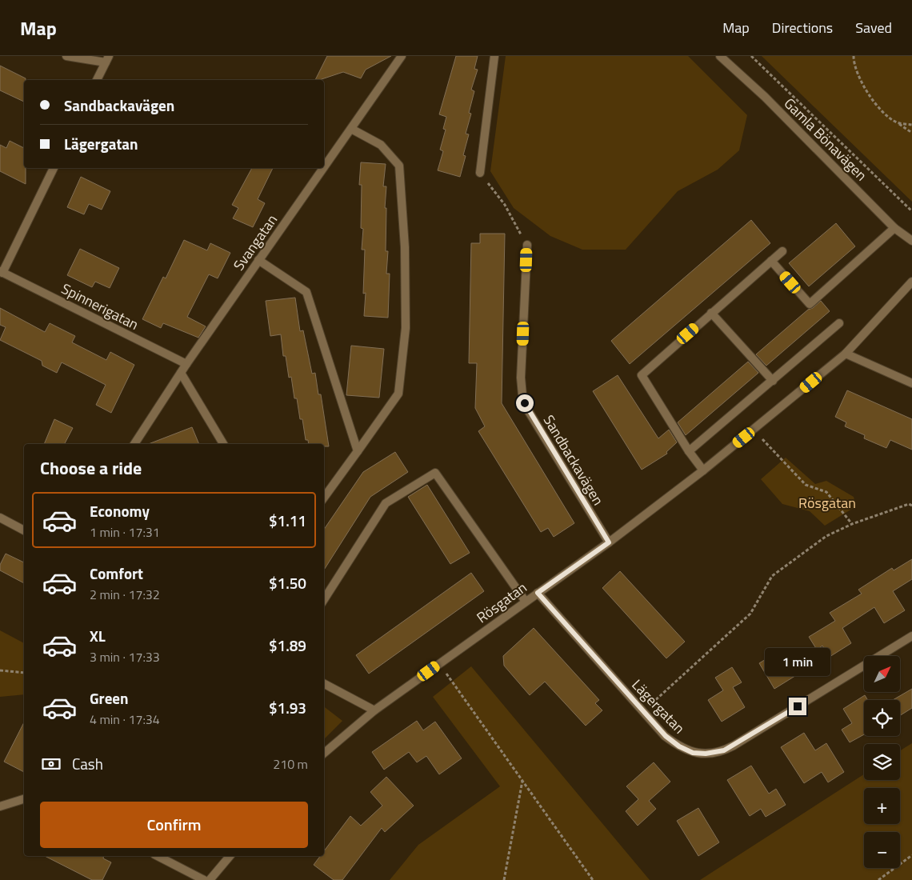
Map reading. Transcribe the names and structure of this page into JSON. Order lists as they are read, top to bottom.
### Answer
{
  "streets": {
    "street": [
      "Gamla Bönavägen",
      "Svangatan",
      "Spinnerigatan",
      "Sandbackavägen",
      "Rösgatan",
      "Lägergatan"
    ]
  },
  "crossings": [
    ["Svangatan", "Spinnerigatan"],
    ["Sandbackavägen", "Rösgatan"],
    ["Rösgatan", "Lägergatan"]
  ],
  "parks": ["Rösgatan"],
  "north": "top right",
  "page": {
    "header": "Map",
    "nav": ["Map", "Directions", "Saved"],
    "banner": ["Sandbackavägen", "Lägergatan"],
    "heading": "Choose a ride",
    "list": [
      {
        "name": "Economy",
        "note": "1 min · 17:31",
        "value": "$1.11"
      },
      {
        "name": "Comfort",
        "note": "2 min · 17:32",
        "value": "$1.50"
      },
      {
        "name": "XL",
        "note": "3 min · 17:33",
        "value": "$1.89"
      },
      {
        "name": "Green",
        "note": "4 min · 17:34",
        "value": "$1.93"
      }
    ],
    "bubble": "1 min",
    "map_buttons": ["+", "−"],
    "pay": ["Cash", "210 m"],
    "buttons": "Confirm"
  }
}
